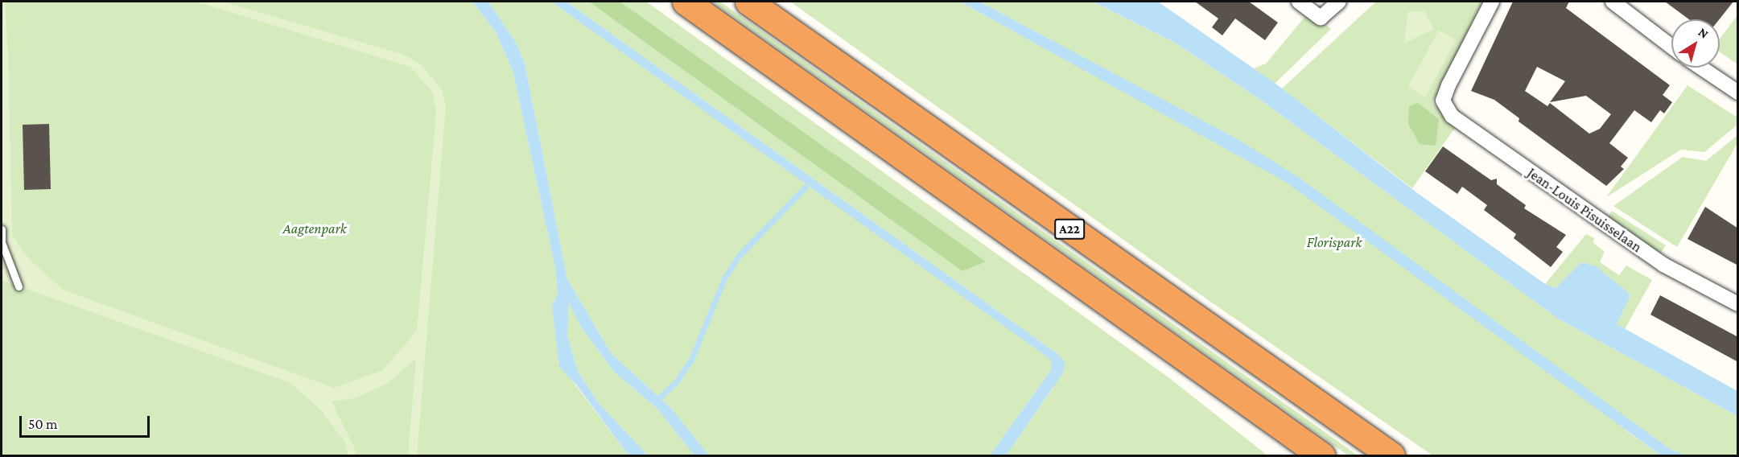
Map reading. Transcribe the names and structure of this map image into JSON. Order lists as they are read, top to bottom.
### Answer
{
  "streets": {
    "highway": ["A22"],
    "street": ["Jean-Louis Pisuisselaan"]
  },
  "parks": ["Aagtenpark", "Florispark"],
  "scale_bar": "50 m",
  "north": "top right"
}
